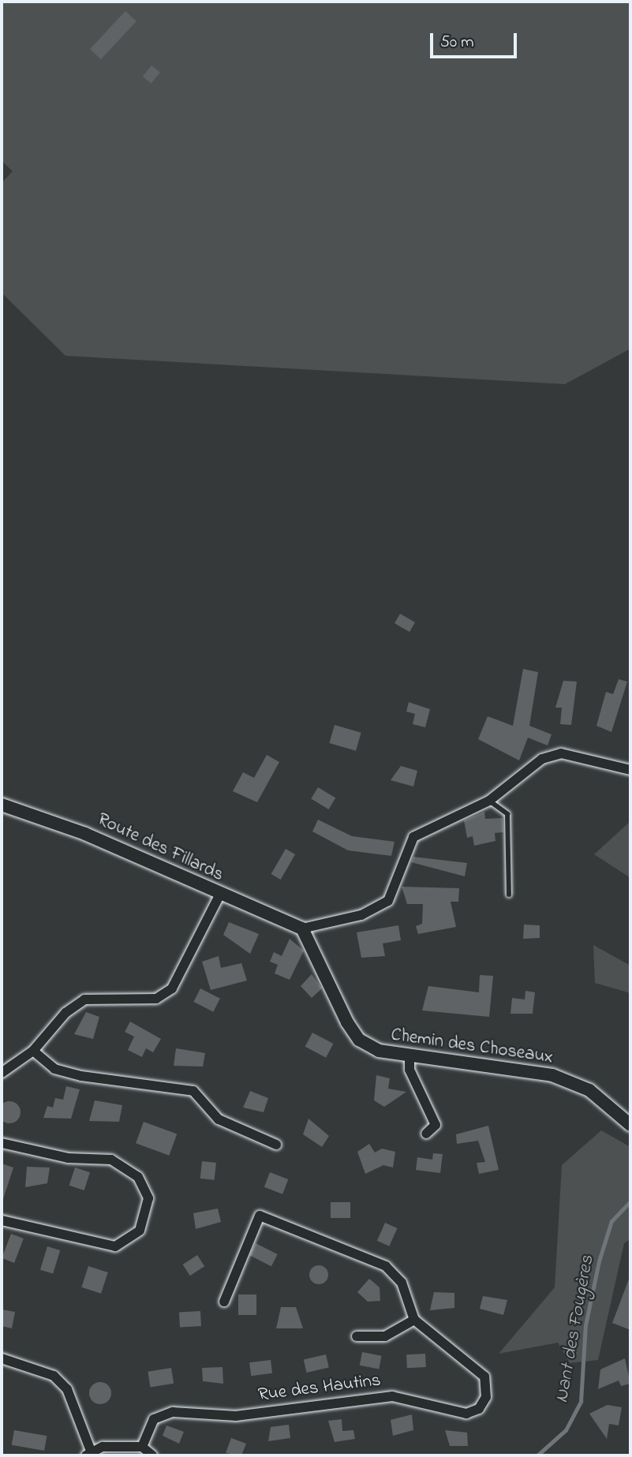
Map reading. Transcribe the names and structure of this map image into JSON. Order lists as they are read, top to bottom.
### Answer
{
  "streets": {
    "street": ["Route des Fillards", "Chemin des Choseaux", "Rue des Hautins"]
  },
  "crossings": [
    ["Route des Fillards", "Chemin des Choseaux"]
  ],
  "water": ["Nant des Fougères"],
  "scale_bar": "50 m"
}
